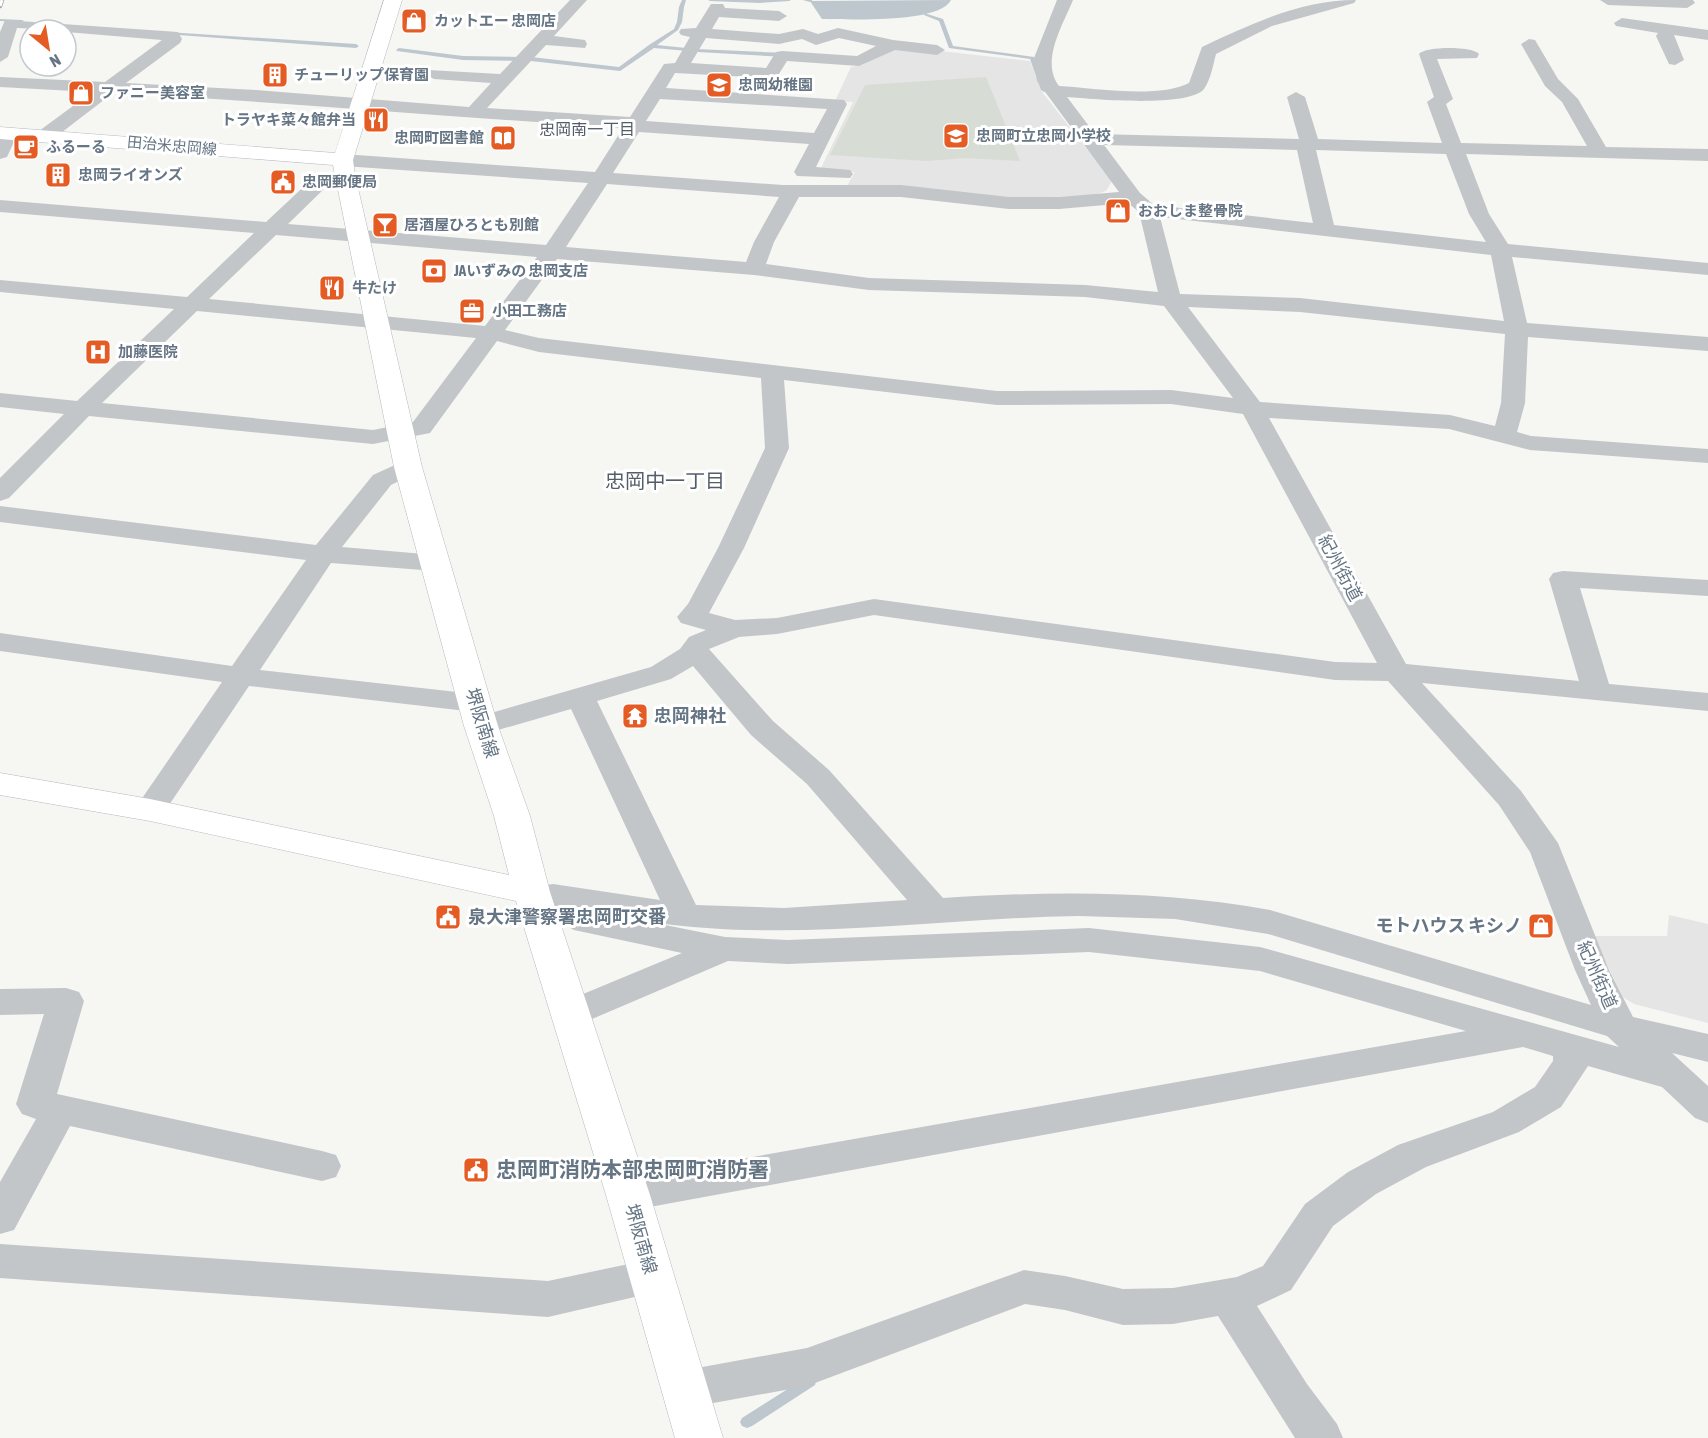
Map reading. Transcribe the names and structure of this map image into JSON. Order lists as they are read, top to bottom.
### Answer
{
  "streets": {
    "main road": ["田治米忠岡線", "堺阪南線"],
    "street": ["紀州街道"]
  },
  "crossings": [
    ["田治米忠岡線", "堺阪南線"]
  ],
  "districts": ["忠岡南一丁目", "忠岡中一丁目"],
  "places": {
    "shop": [
      "カットエー 忠岡店",
      "ファニー美容室",
      "おおしま整骨院",
      "モトハウス キシノ"
    ],
    "building": ["チューリップ保育園", "忠岡ライオンズ"],
    "school or university": ["忠岡幼稚園", "忠岡町立忠岡小学校"],
    "restaurant": ["トラヤキ菜々館弁当", "牛たけ"],
    "library": ["忠岡町図書館"],
    "cafe": ["ふるーる"],
    "public building": ["忠岡郵便局", "泉大津警察署忠岡町交番", "忠岡町消防本部忠岡町消防署"],
    "bar": ["居酒屋ひろとも別館"],
    "bank": ["JAいずみの 忠岡支店"],
    "office": ["小田工務店"],
    "hospital": ["加藤医院"],
    "temple": ["忠岡神社"]
  },
  "north": "bottom right"
}
